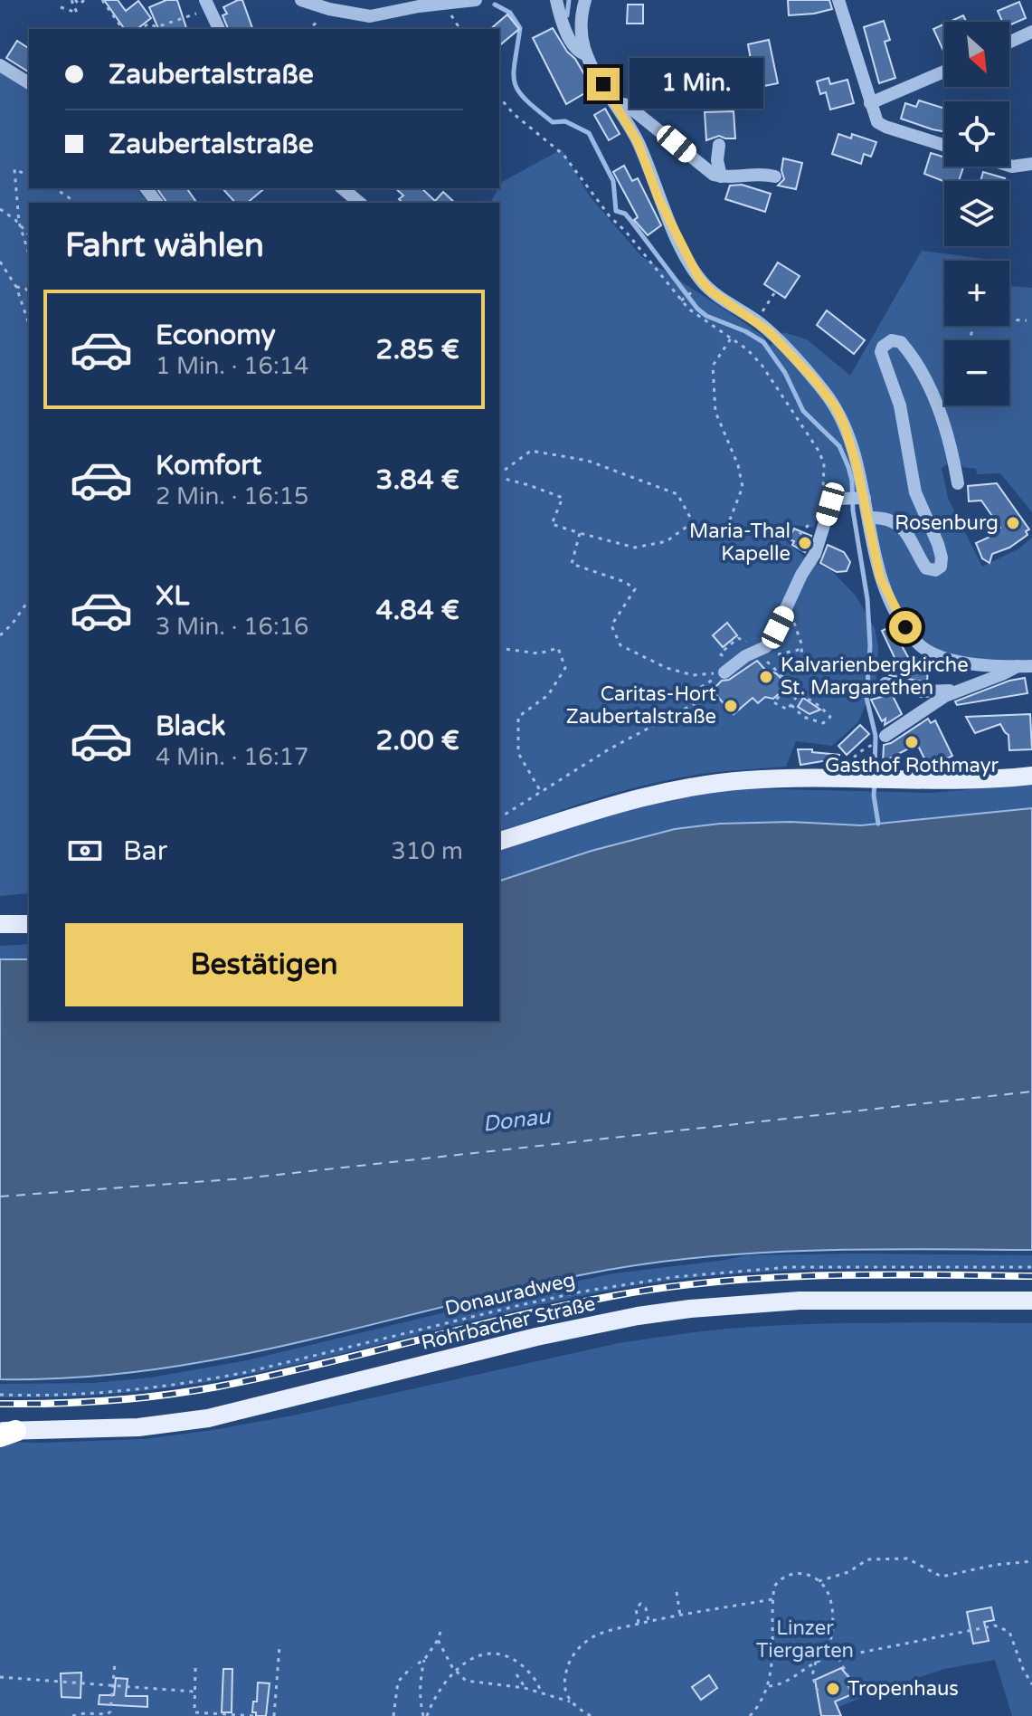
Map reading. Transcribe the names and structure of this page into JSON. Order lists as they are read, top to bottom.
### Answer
{
  "streets": {
    "main road": ["Rohrbacher Straße"],
    "path": ["Donauradweg"]
  },
  "water": ["Donau"],
  "parks": ["Linzer Tiergarten"],
  "places": [
    "Rosenburg",
    "Maria-Thal Kapelle",
    "Kalvarienbergkirche St. Margarethen",
    "Caritas-Hort Zaubertalstraße",
    "Gasthof Rothmayr",
    "Tropenhaus"
  ],
  "north": "bottom right",
  "page": {
    "map_buttons": ["+", "−"],
    "banner": ["Zaubertalstraße", "Zaubertalstraße"],
    "bubble": "1 Min.",
    "heading": "Fahrt wählen",
    "list": [
      {
        "name": "Economy",
        "note": "1 Min. · 16:14",
        "value": "2.85 €"
      },
      {
        "name": "Komfort",
        "note": "2 Min. · 16:15",
        "value": "3.84 €"
      },
      {
        "name": "XL",
        "note": "3 Min. · 16:16",
        "value": "4.84 €"
      },
      {
        "name": "Black",
        "note": "4 Min. · 16:17",
        "value": "2.00 €"
      }
    ],
    "pay": ["Bar", "310 m"],
    "buttons": "Bestätigen"
  }
}
